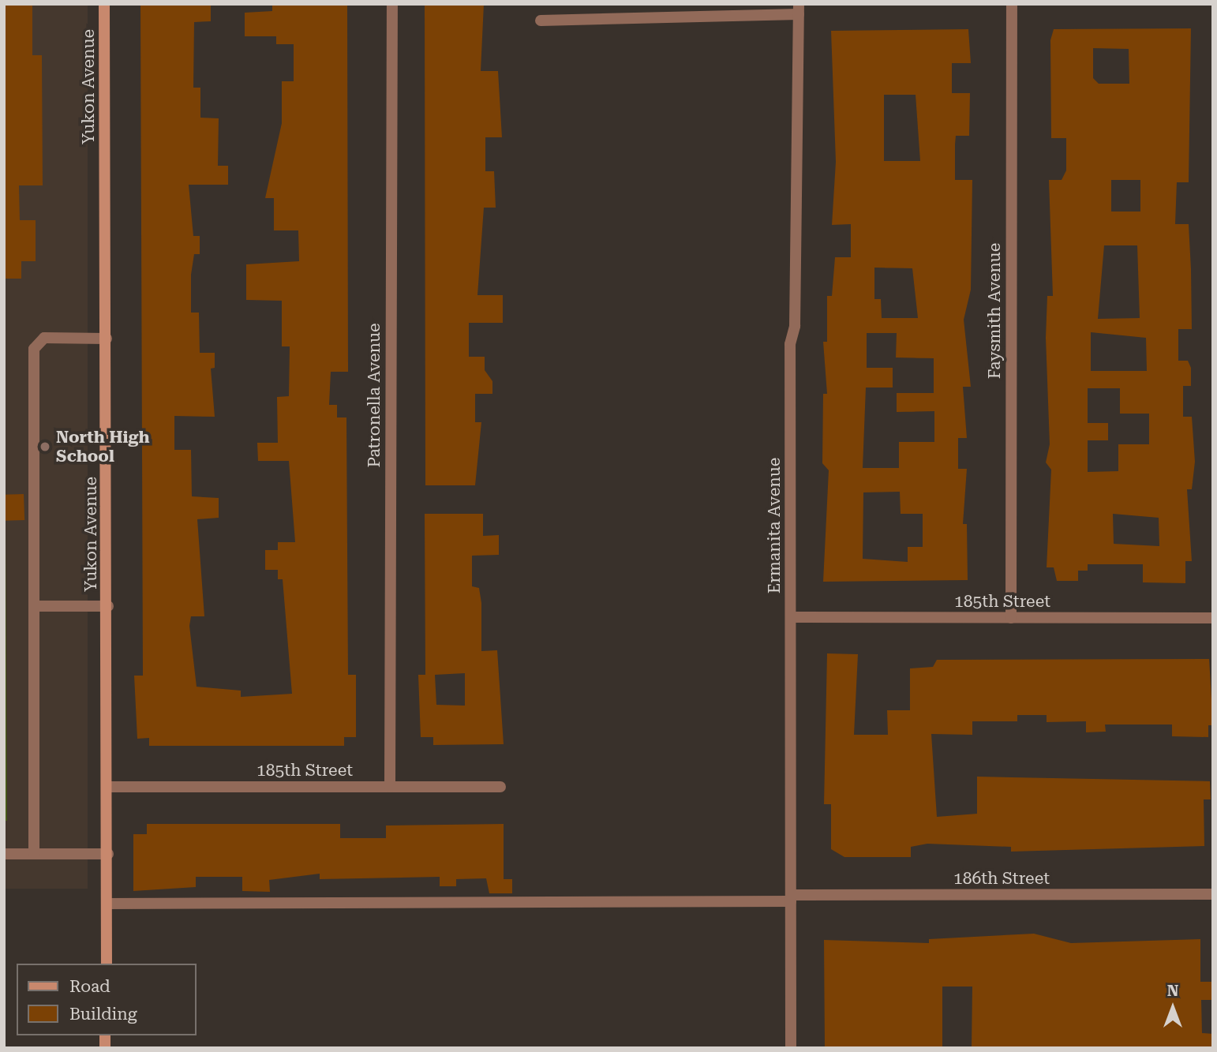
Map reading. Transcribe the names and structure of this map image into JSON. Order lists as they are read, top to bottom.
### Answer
{
  "streets": {
    "street": [
      "Yukon Avenue",
      "Faysmith Avenue",
      "Patronella Avenue",
      "Ermanita Avenue",
      "185th Street",
      "186th Street"
    ]
  },
  "crossings": [
    ["Yukon Avenue", "185th Street"],
    ["Yukon Avenue", "186th Street"],
    ["Faysmith Avenue", "185th Street"],
    ["Patronella Avenue", "185th Street"],
    ["Ermanita Avenue", "185th Street"],
    ["Ermanita Avenue", "186th Street"]
  ],
  "places": ["North High School"],
  "legend": ["Road", "Building"],
  "north": "top"
}
